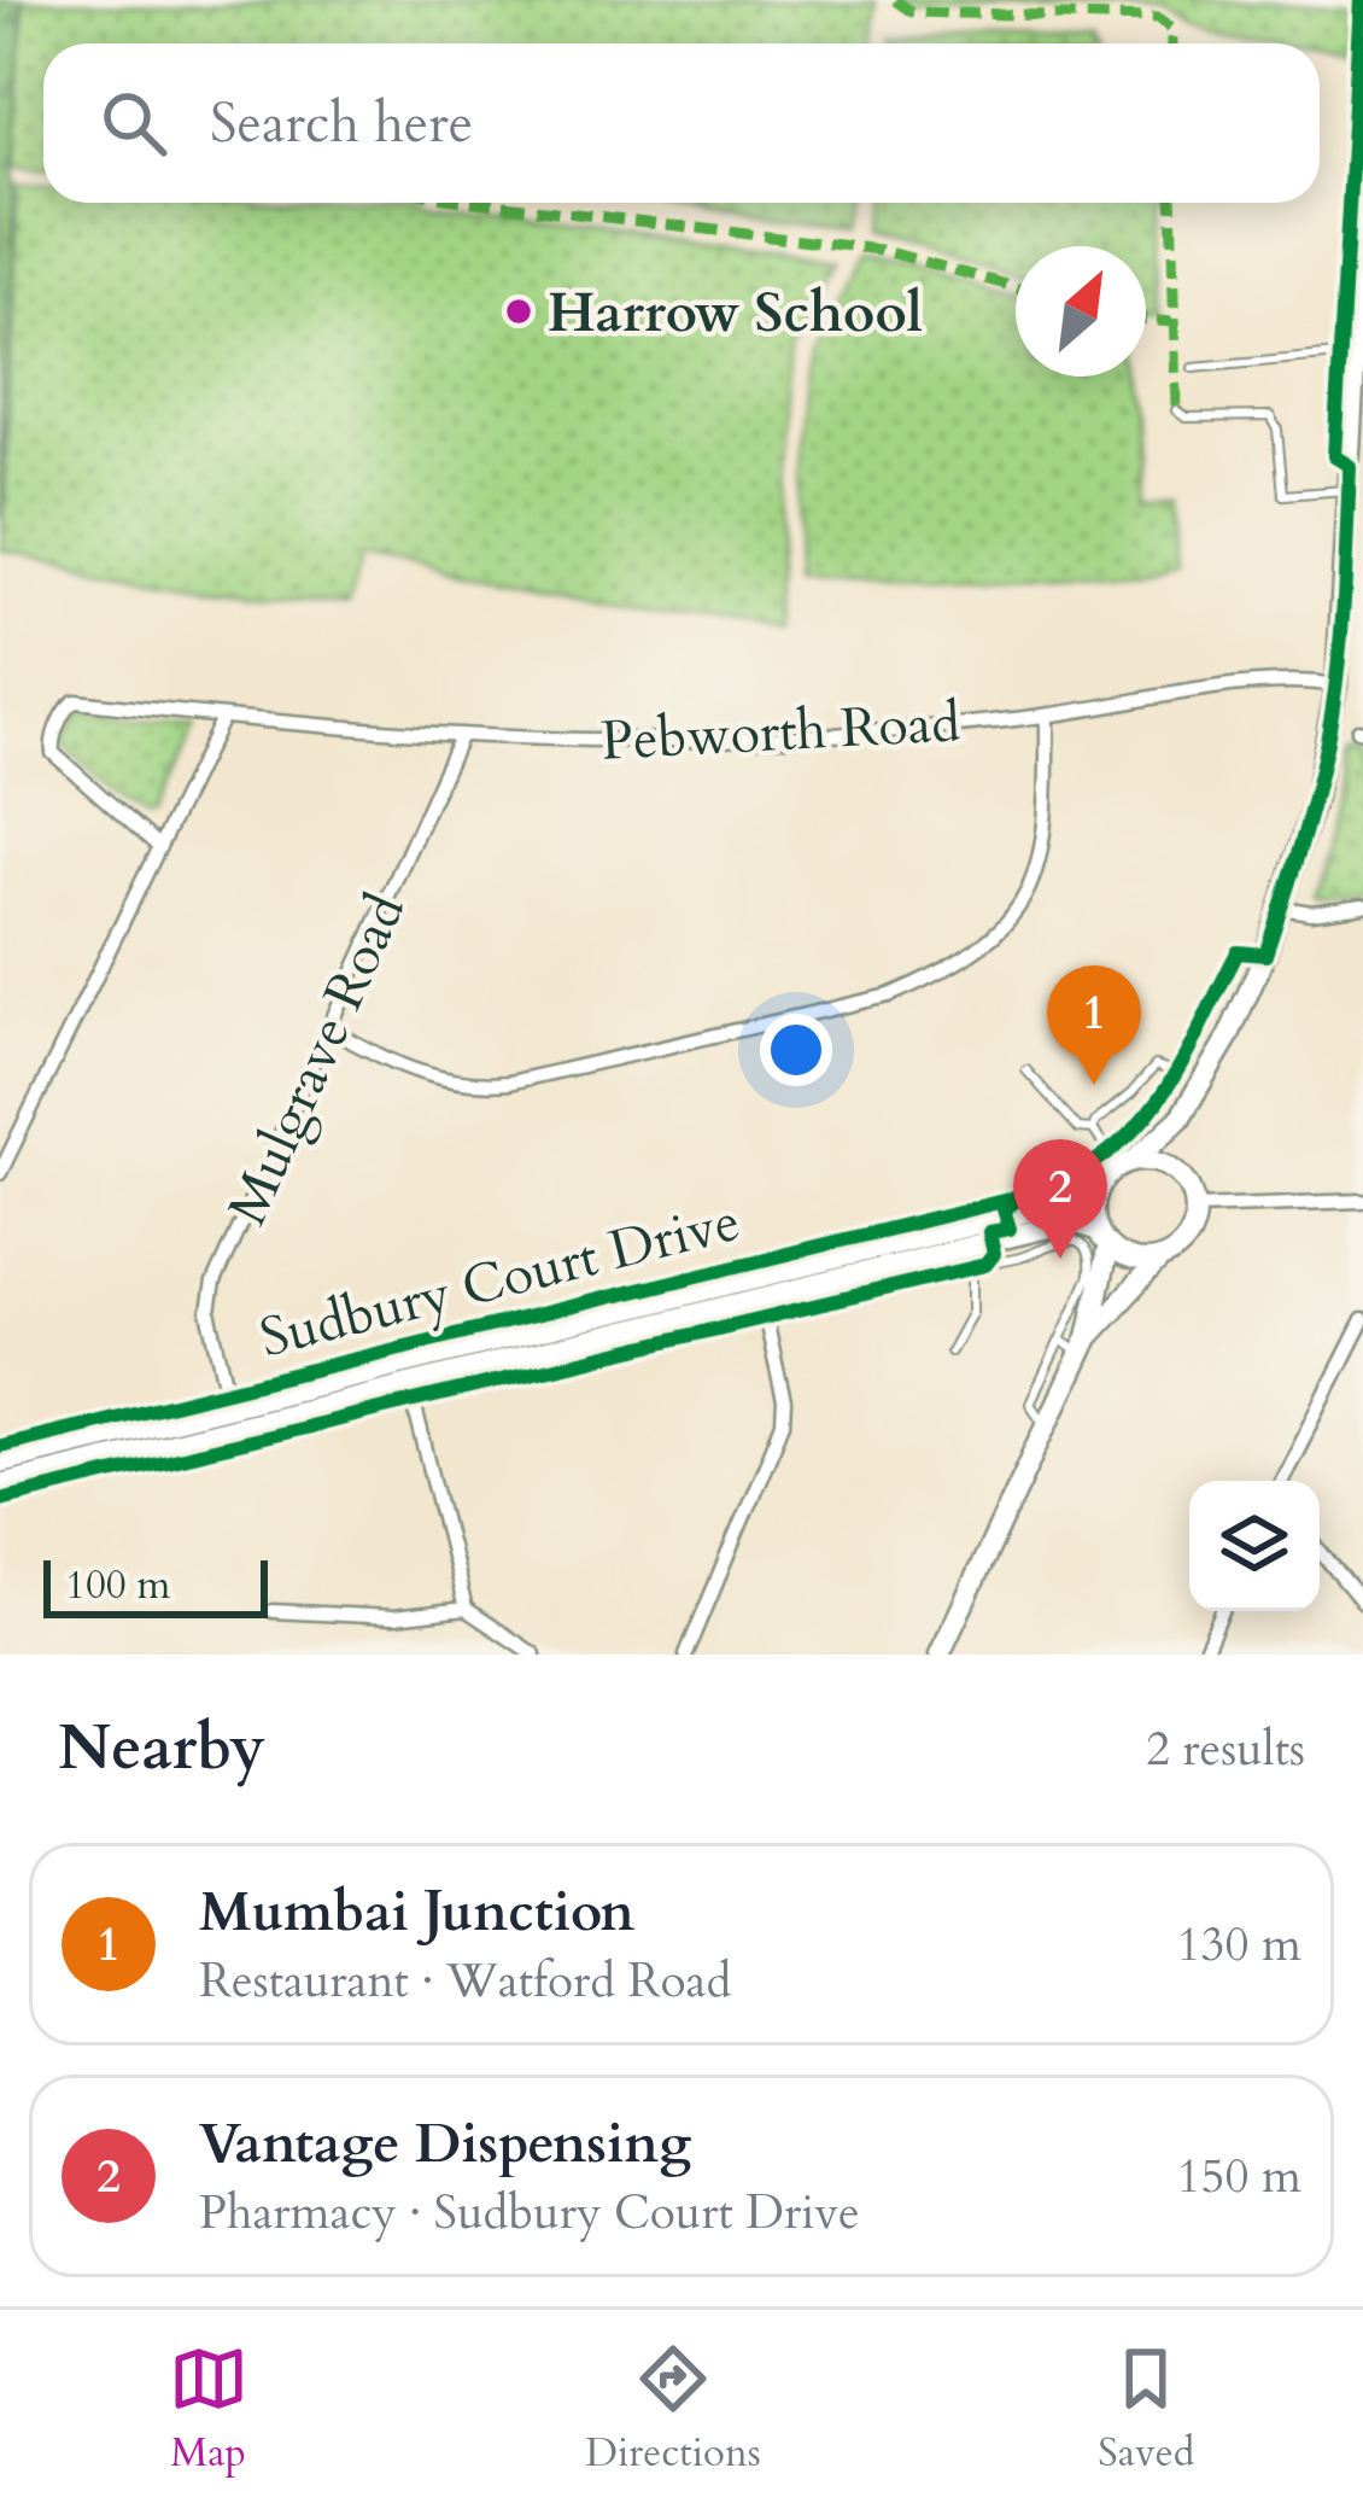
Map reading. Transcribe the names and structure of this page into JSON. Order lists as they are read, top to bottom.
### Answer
{
  "streets": {
    "main road": ["Sudbury Court Drive"],
    "street": ["Pebworth Road", "Mulgrave Road"]
  },
  "crossings": [
    ["Pebworth Road", "Mulgrave Road"],
    ["Mulgrave Road", "Sudbury Court Drive"]
  ],
  "places": ["Harrow School"],
  "scale_bar": "100 m",
  "north": "top right",
  "page": {
    "search": "Search here",
    "pins": ["1", "2"],
    "scale": "100 m",
    "heading": ["Nearby", "2 results"],
    "list": [
      {
        "mark": "1",
        "name": "Mumbai Junction",
        "note": "Restaurant · Watford Road",
        "value": "130 m"
      },
      {
        "mark": "2",
        "name": "Vantage Dispensing",
        "note": "Pharmacy · Sudbury Court Drive",
        "value": "150 m"
      }
    ],
    "nav": ["Map", "Directions", "Saved"]
  }
}
